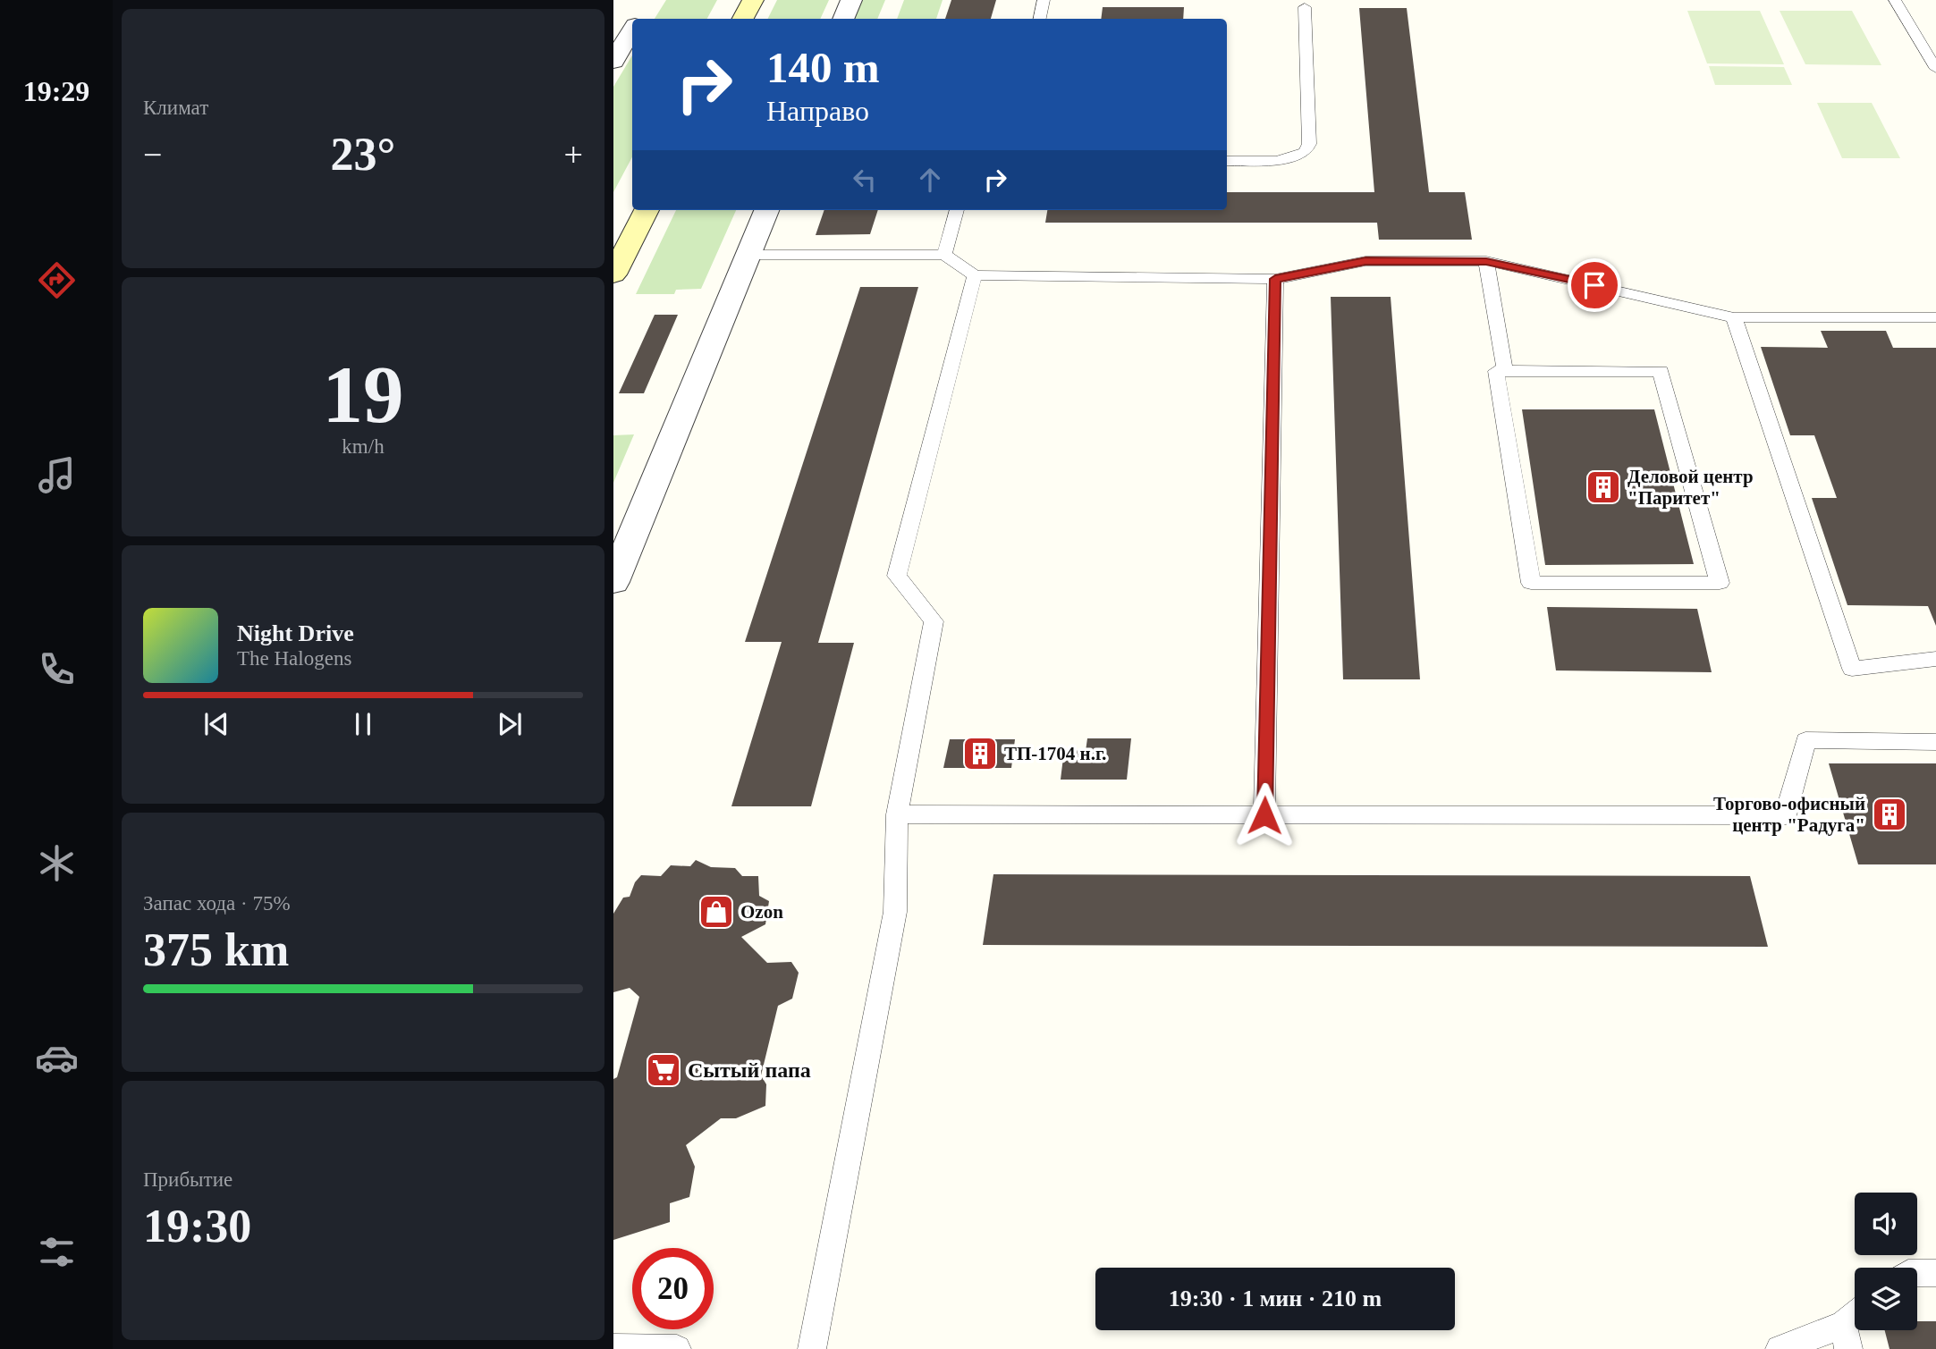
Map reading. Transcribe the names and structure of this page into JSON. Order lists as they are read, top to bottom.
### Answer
{
  "places": {
    "building": ["Деловой центр \"Паритет\"", "ТП-1704 н.г.", "Торгово-офисный центр \"Радуга\""],
    "shop": ["Ozon"],
    "supermarket": ["Сытый папа"]
  },
  "page": {
    "tabs": "19:29",
    "tile": [
      "Климат",
      ["19", "km/h"],
      ["Запас хода · 75%", "375 km"],
      ["Прибытие", "19:30"]
    ],
    "turn": ["140 m", "Направо"],
    "heat": ["−", "23°", "+"],
    "song": ["Night Drive", "The Halogens"],
    "limit": "20",
    "trip": "19:30 · 1 мин · 210 m"
  }
}
